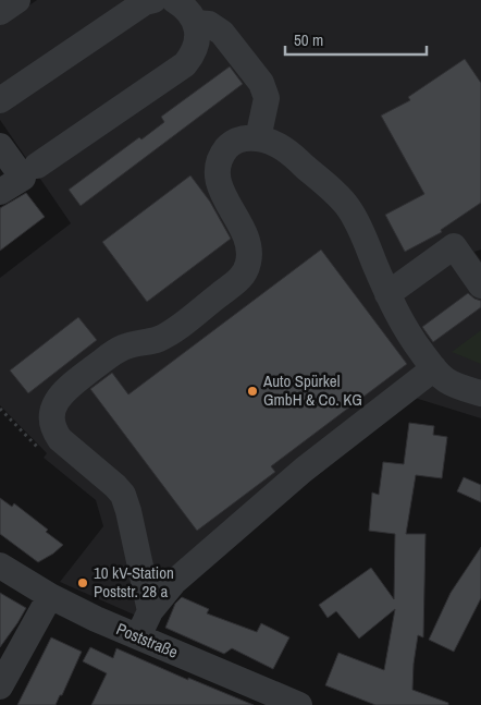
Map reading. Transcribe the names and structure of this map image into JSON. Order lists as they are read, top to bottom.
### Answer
{
  "streets": {
    "street": ["Poststraße"]
  },
  "places": ["Auto Spürkel GmbH & Co. KG", "10 kV-Station Poststr. 28 a"],
  "scale_bar": "50 m"
}
